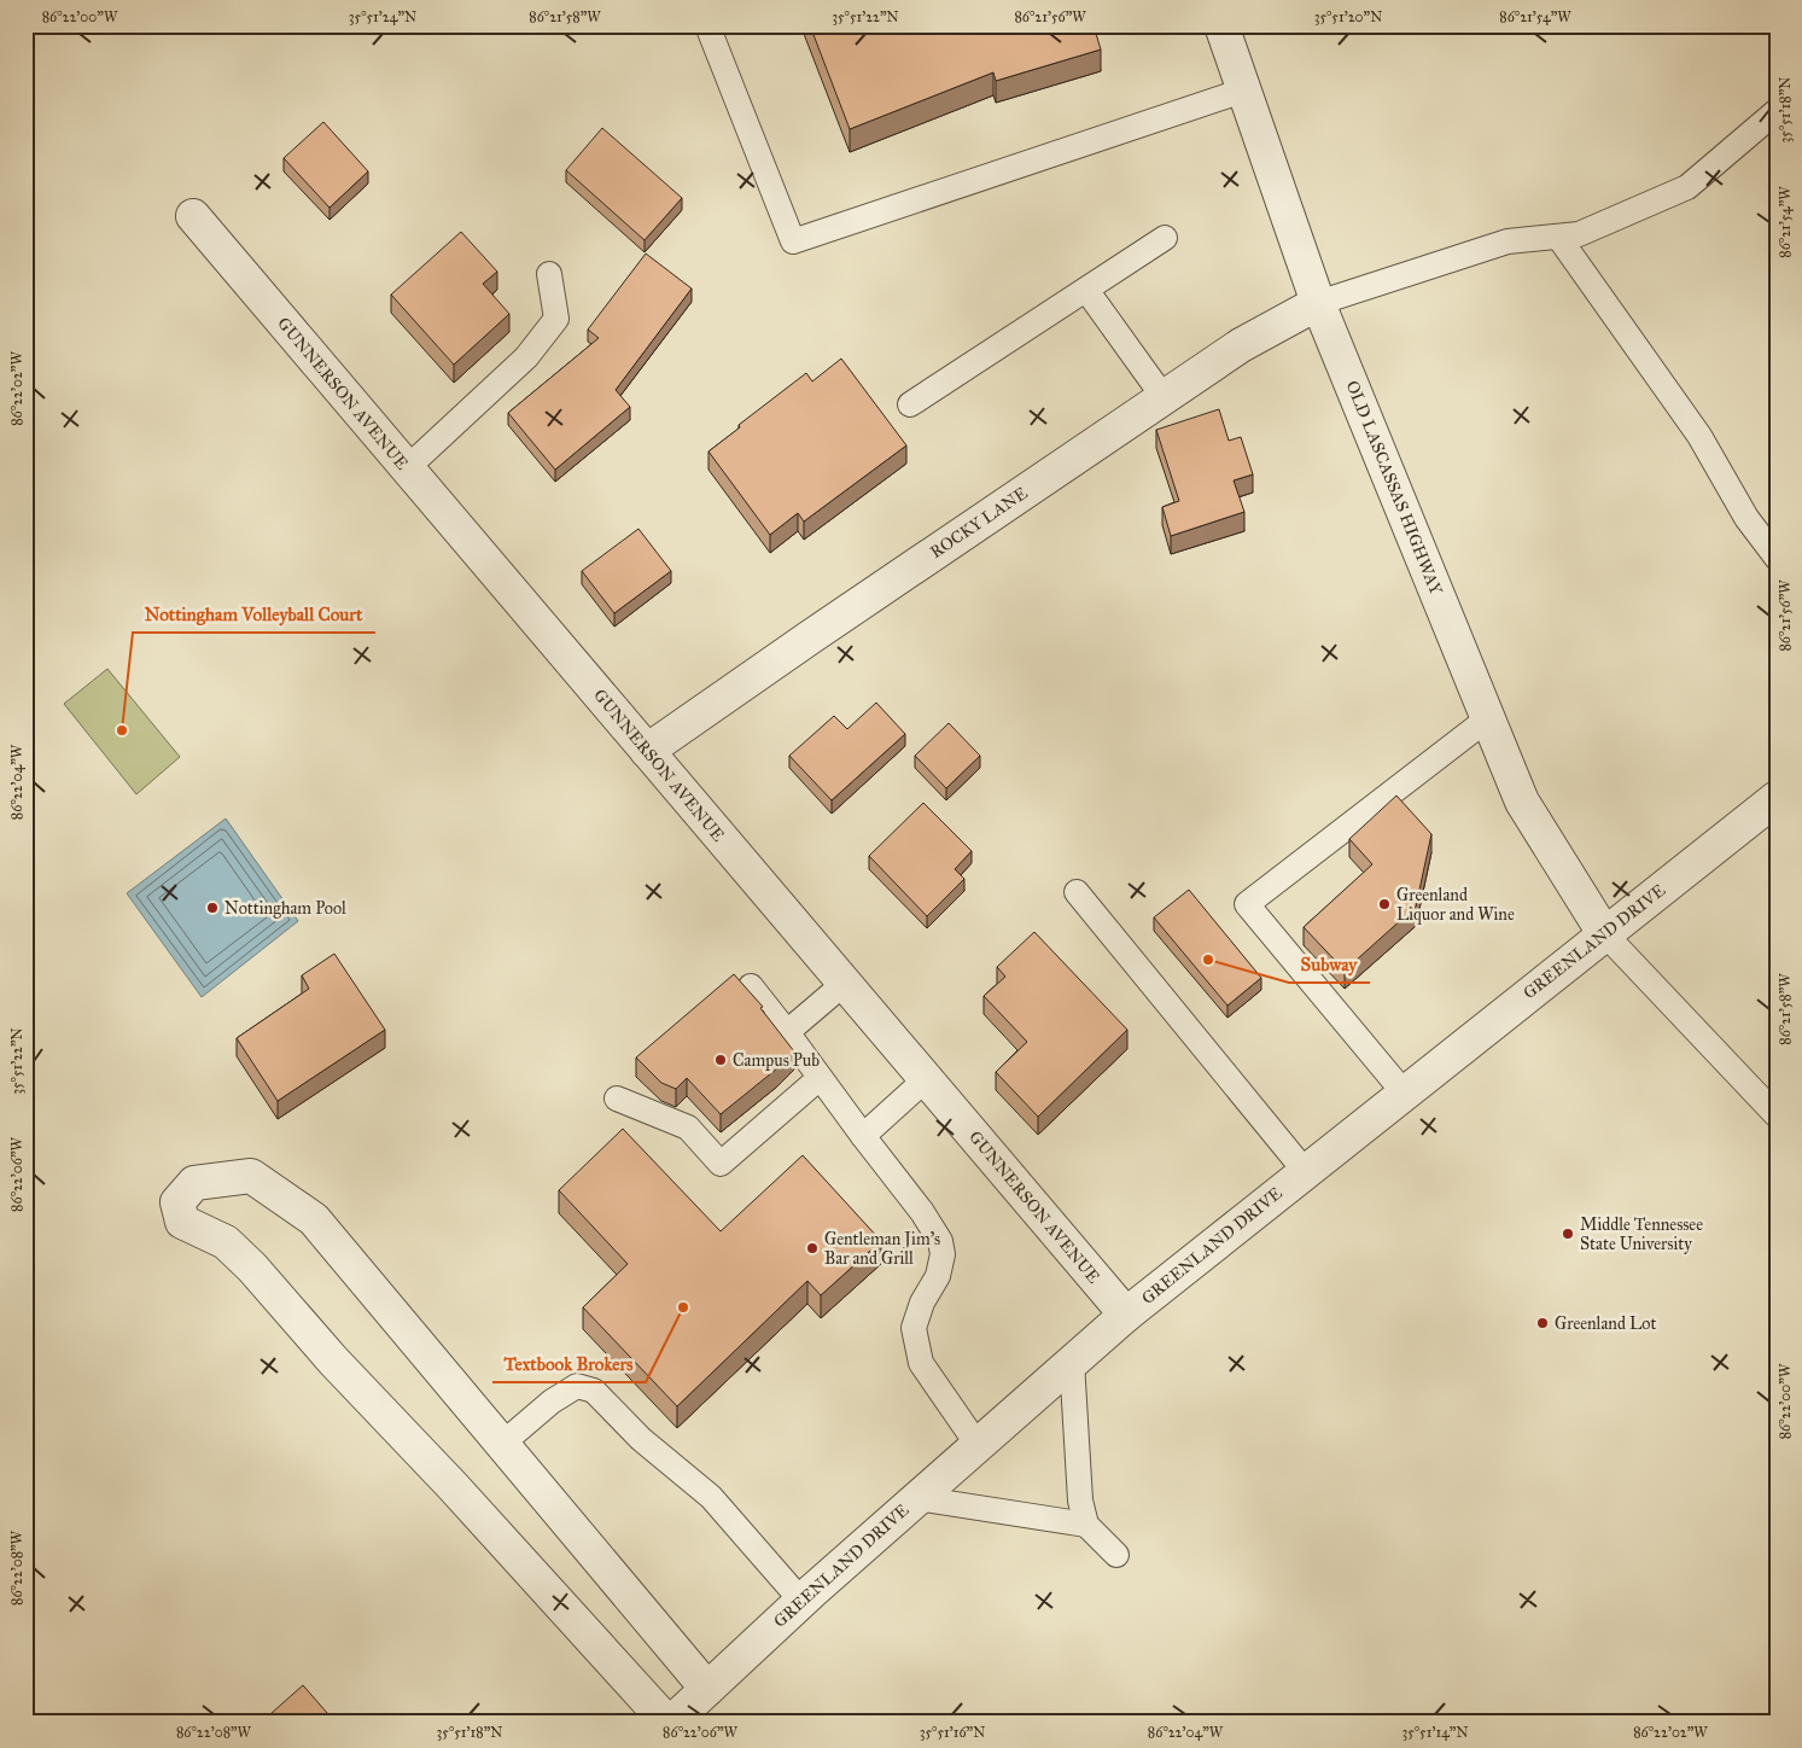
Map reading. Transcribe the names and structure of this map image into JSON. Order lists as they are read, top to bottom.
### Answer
{
  "streets": {
    "street": [
      "GUNNERSON AVENUE",
      "OLD LASCASSAS HIGHWAY",
      "ROCKY LANE",
      "GREENLAND DRIVE"
    ]
  },
  "crossings": [
    ["GUNNERSON AVENUE", "ROCKY LANE"],
    ["GUNNERSON AVENUE", "GREENLAND DRIVE"],
    ["OLD LASCASSAS HIGHWAY", "ROCKY LANE"],
    ["OLD LASCASSAS HIGHWAY", "GREENLAND DRIVE"]
  ],
  "places": [
    "Nottingham Volleyball Court",
    "Greenland Liquor and Wine",
    "Nottingham Pool",
    "Subway",
    "Campus Pub",
    "Middle Tennessee State University",
    "Gentleman Jim's Bar and Grill",
    "Textbook Brokers",
    "Greenland Lot"
  ],
  "coordinates": [
    "86°22'00\"W",
    "35°51'24\"N",
    "86°21'58\"W",
    "35°51'22\"N",
    "86°21'56\"W",
    "35°51'20\"N",
    "86°21'54\"W",
    "35°51'18\"N",
    "86°22'02\"W",
    "86°22'04\"W",
    "86°22'06\"W",
    "86°22'08\"W",
    "35°51'16\"N",
    "35°51'14\"N"
  ]
}
